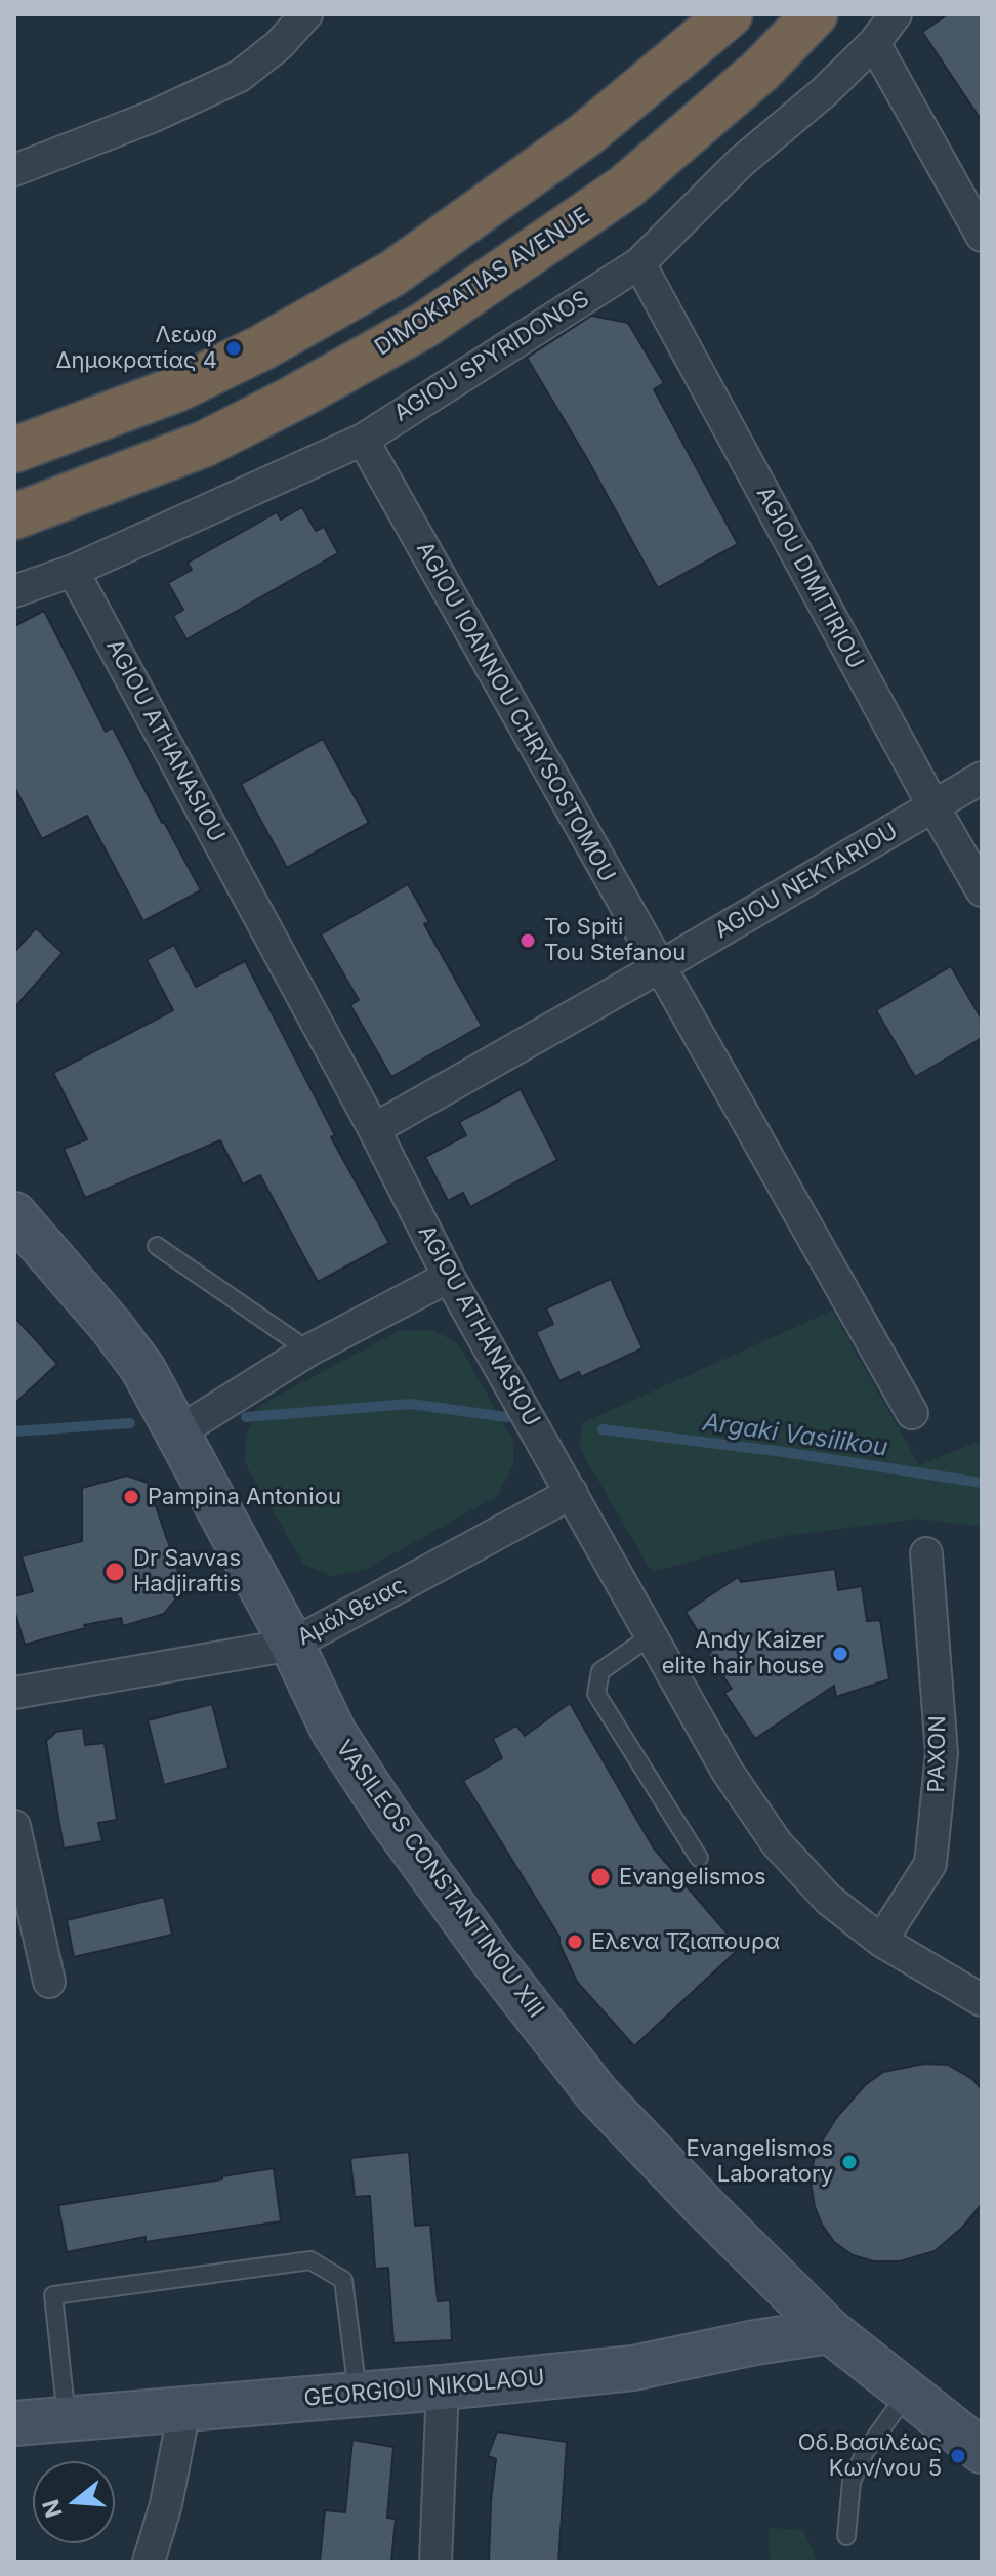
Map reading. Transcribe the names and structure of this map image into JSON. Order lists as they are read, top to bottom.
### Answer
{
  "streets": {
    "highway": ["DIMOKRATIAS AVENUE"],
    "street": [
      "AGIOU SPYRIDONOS",
      "AGIOU DIMITIRIOU",
      "AGIOU IOANNOU CHRYSOSTOMOU",
      "AGIOU ATHANASIOU",
      "AGIOU NEKTARIOU",
      "Αμάλθειας",
      "PAXON",
      "VASILEOS CONSTANTINOU XIII",
      "GEORGIOU NIKOLAOU"
    ]
  },
  "crossings": [
    ["AGIOU SPYRIDONOS", "AGIOU DIMITIRIOU"],
    ["AGIOU SPYRIDONOS", "AGIOU IOANNOU CHRYSOSTOMOU"],
    ["AGIOU SPYRIDONOS", "AGIOU ATHANASIOU"],
    ["AGIOU DIMITIRIOU", "AGIOU NEKTARIOU"],
    ["AGIOU IOANNOU CHRYSOSTOMOU", "AGIOU NEKTARIOU"],
    ["AGIOU ATHANASIOU", "AGIOU NEKTARIOU"],
    ["AGIOU ATHANASIOU", "Αμάλθειας"],
    ["AGIOU ATHANASIOU", "PAXON"],
    ["Αμάλθειας", "VASILEOS CONSTANTINOU XIII"],
    ["VASILEOS CONSTANTINOU XIII", "GEORGIOU NIKOLAOU"]
  ],
  "water": ["Argaki Vasilikou"],
  "places": [
    "Λεωφ Δημοκρατίας 4",
    "To Spiti Tou Stefanou",
    "Pampina Antoniou",
    "Dr Savvas Hadjiraftis",
    "Andy Kaizer elite hair house",
    "Evangelismos",
    "Ελενα Τζιαπουρα",
    "Evangelismos Laboratory",
    "Οδ.Βασιλέως Κων/νου 5"
  ],
  "north": "left"
}
